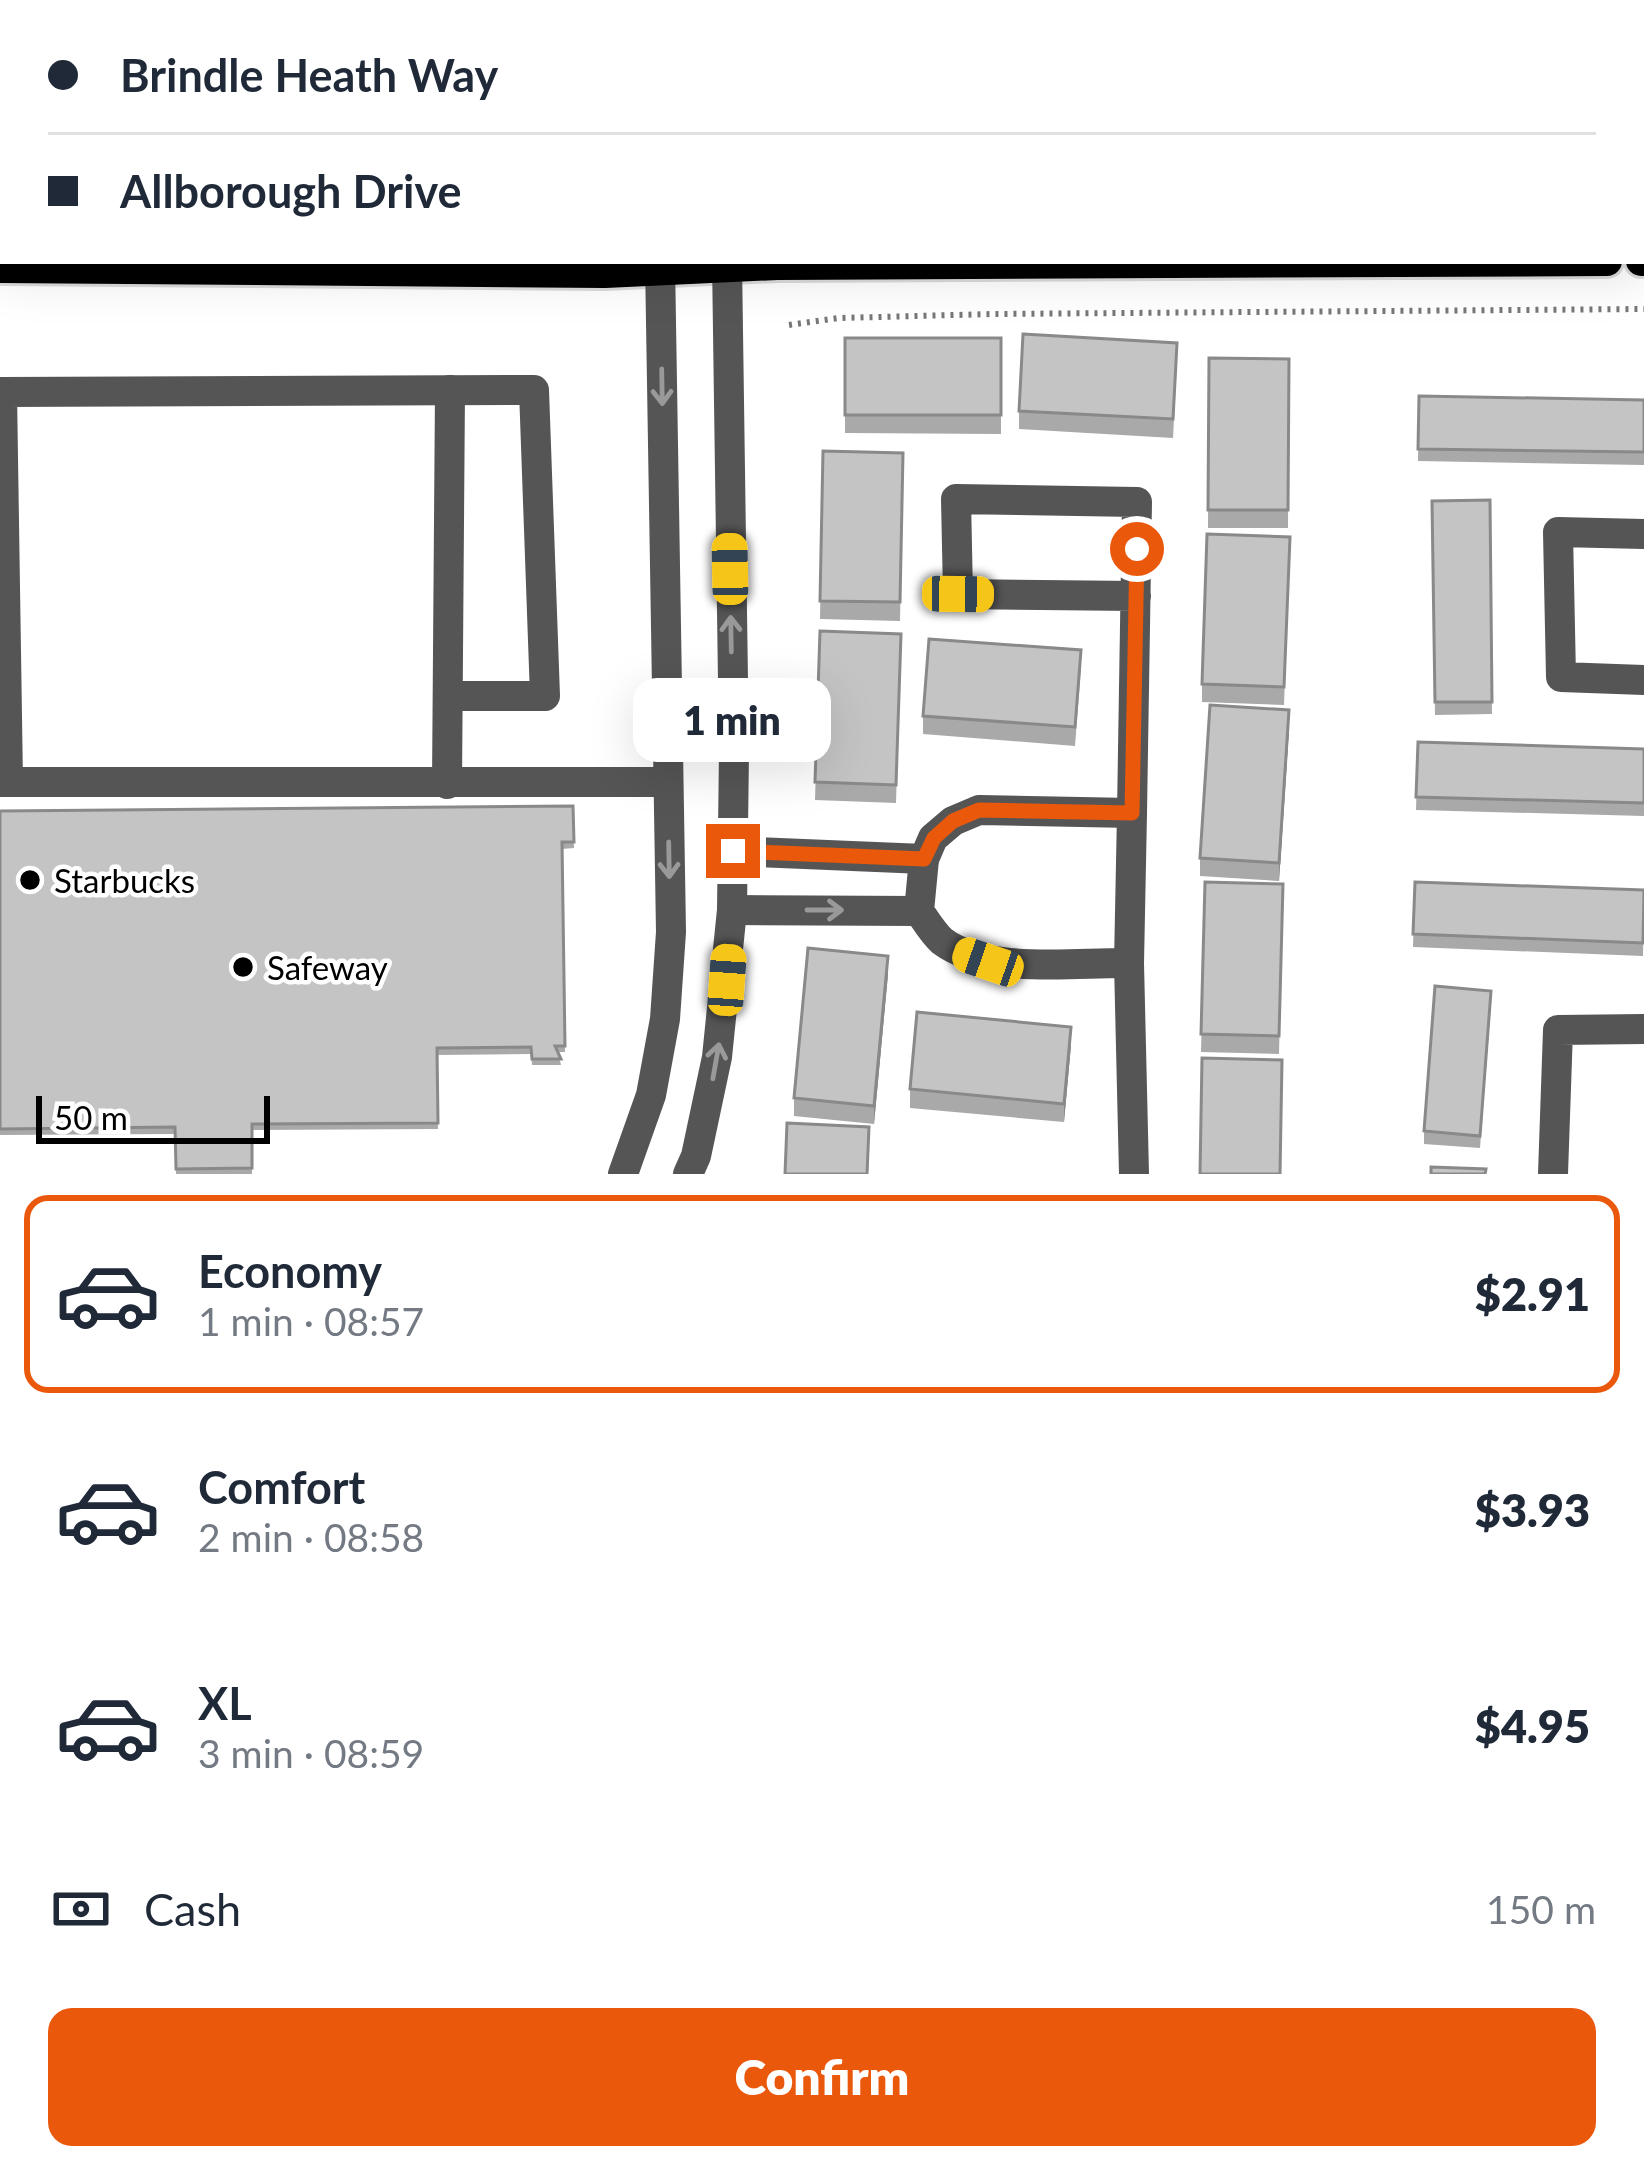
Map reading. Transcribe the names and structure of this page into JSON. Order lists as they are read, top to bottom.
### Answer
{
  "places": ["Starbucks", "Safeway"],
  "scale_bar": "50 m",
  "page": {
    "banner": ["Brindle Heath Way", "Allborough Drive"],
    "bubble": "1 min",
    "scale": "50 m",
    "list": [
      {
        "name": "Economy",
        "note": "1 min · 08:57",
        "value": "$2.91"
      },
      {
        "name": "Comfort",
        "note": "2 min · 08:58",
        "value": "$3.93"
      },
      {
        "name": "XL",
        "note": "3 min · 08:59",
        "value": "$4.95"
      }
    ],
    "pay": ["Cash", "150 m"],
    "buttons": "Confirm"
  }
}
